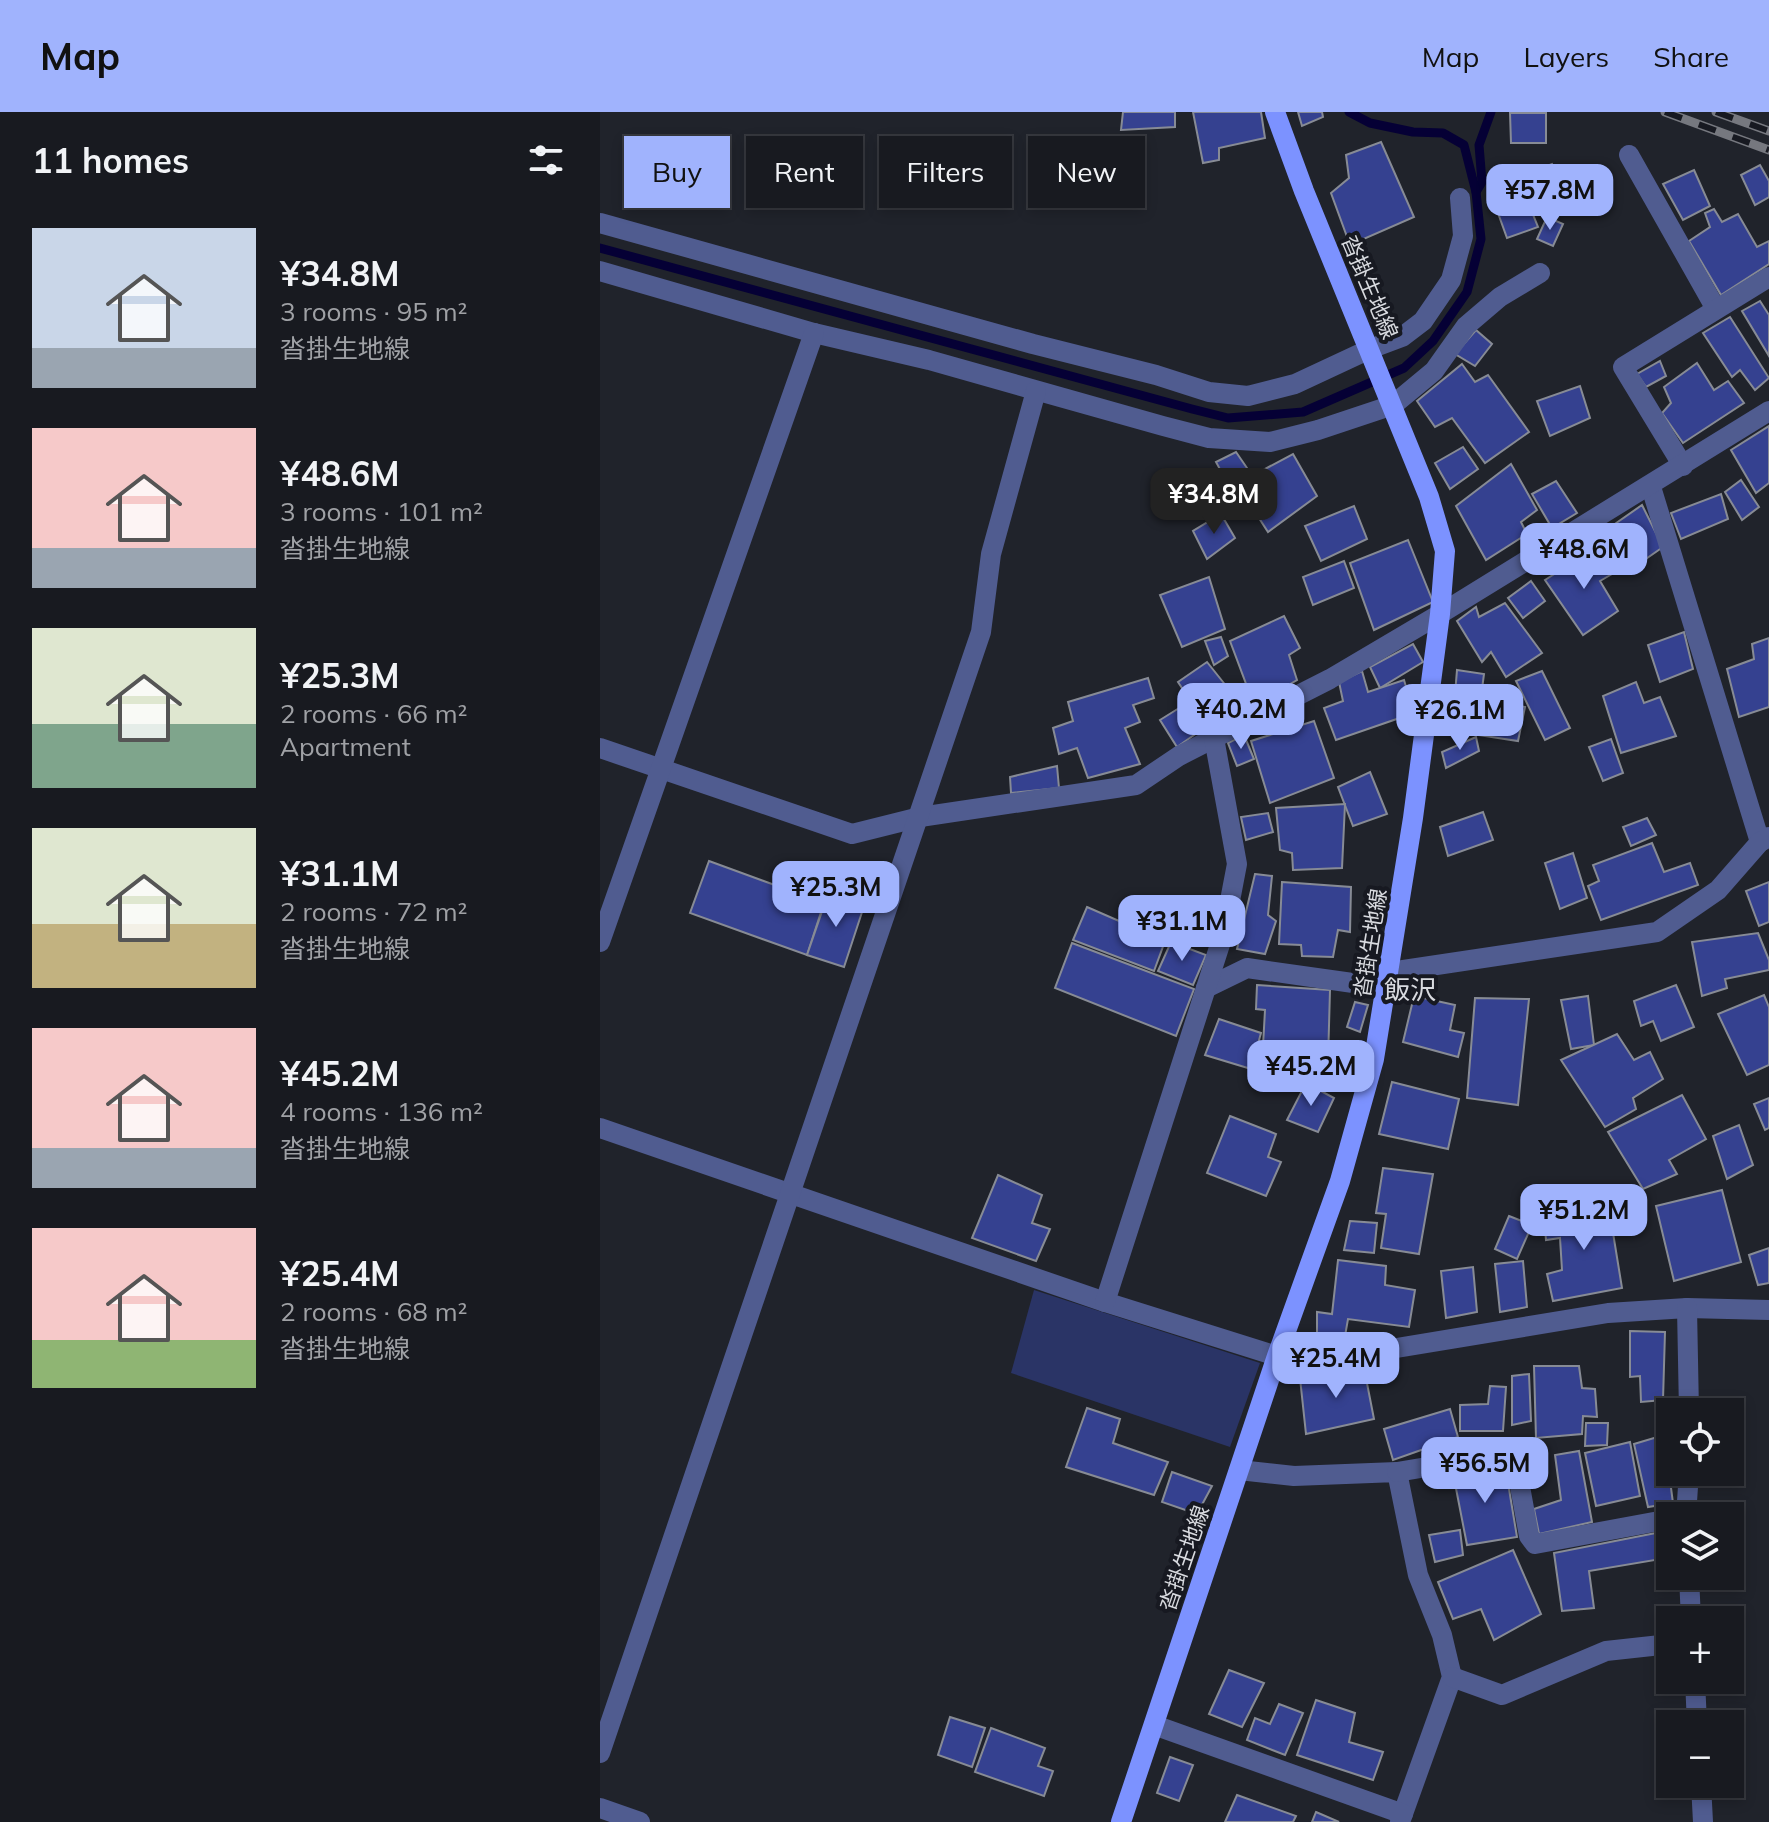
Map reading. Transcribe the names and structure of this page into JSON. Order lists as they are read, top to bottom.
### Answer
{
  "streets": {
    "main road": ["沓掛生地線"]
  },
  "districts": ["飯沢"],
  "page": {
    "header": "Map",
    "nav": ["Map", "Layers", "Share"],
    "heading": "11 homes",
    "chip": [
      "Buy",
      "Rent",
      "Filters",
      "New"
    ],
    "price": [
      "¥57.8M",
      "¥34.8M",
      "¥48.6M",
      "¥40.2M",
      "¥26.1M",
      "¥25.3M",
      "¥31.1M",
      "¥45.2M",
      "¥51.2M",
      "¥25.4M",
      "¥56.5M"
    ],
    "list": [
      {
        "name": "¥34.8M",
        "note": "3 rooms · 95 m² · 沓掛生地線"
      },
      {
        "name": "¥48.6M",
        "note": "3 rooms · 101 m² · 沓掛生地線"
      },
      {
        "name": "¥25.3M",
        "note": "2 rooms · 66 m² · Apartment"
      },
      {
        "name": "¥31.1M",
        "note": "2 rooms · 72 m² · 沓掛生地線"
      },
      {
        "name": "¥45.2M",
        "note": "4 rooms · 136 m² · 沓掛生地線"
      },
      {
        "name": "¥25.4M",
        "note": "2 rooms · 68 m² · 沓掛生地線"
      }
    ],
    "map_buttons": ["+", "−"]
  }
}
